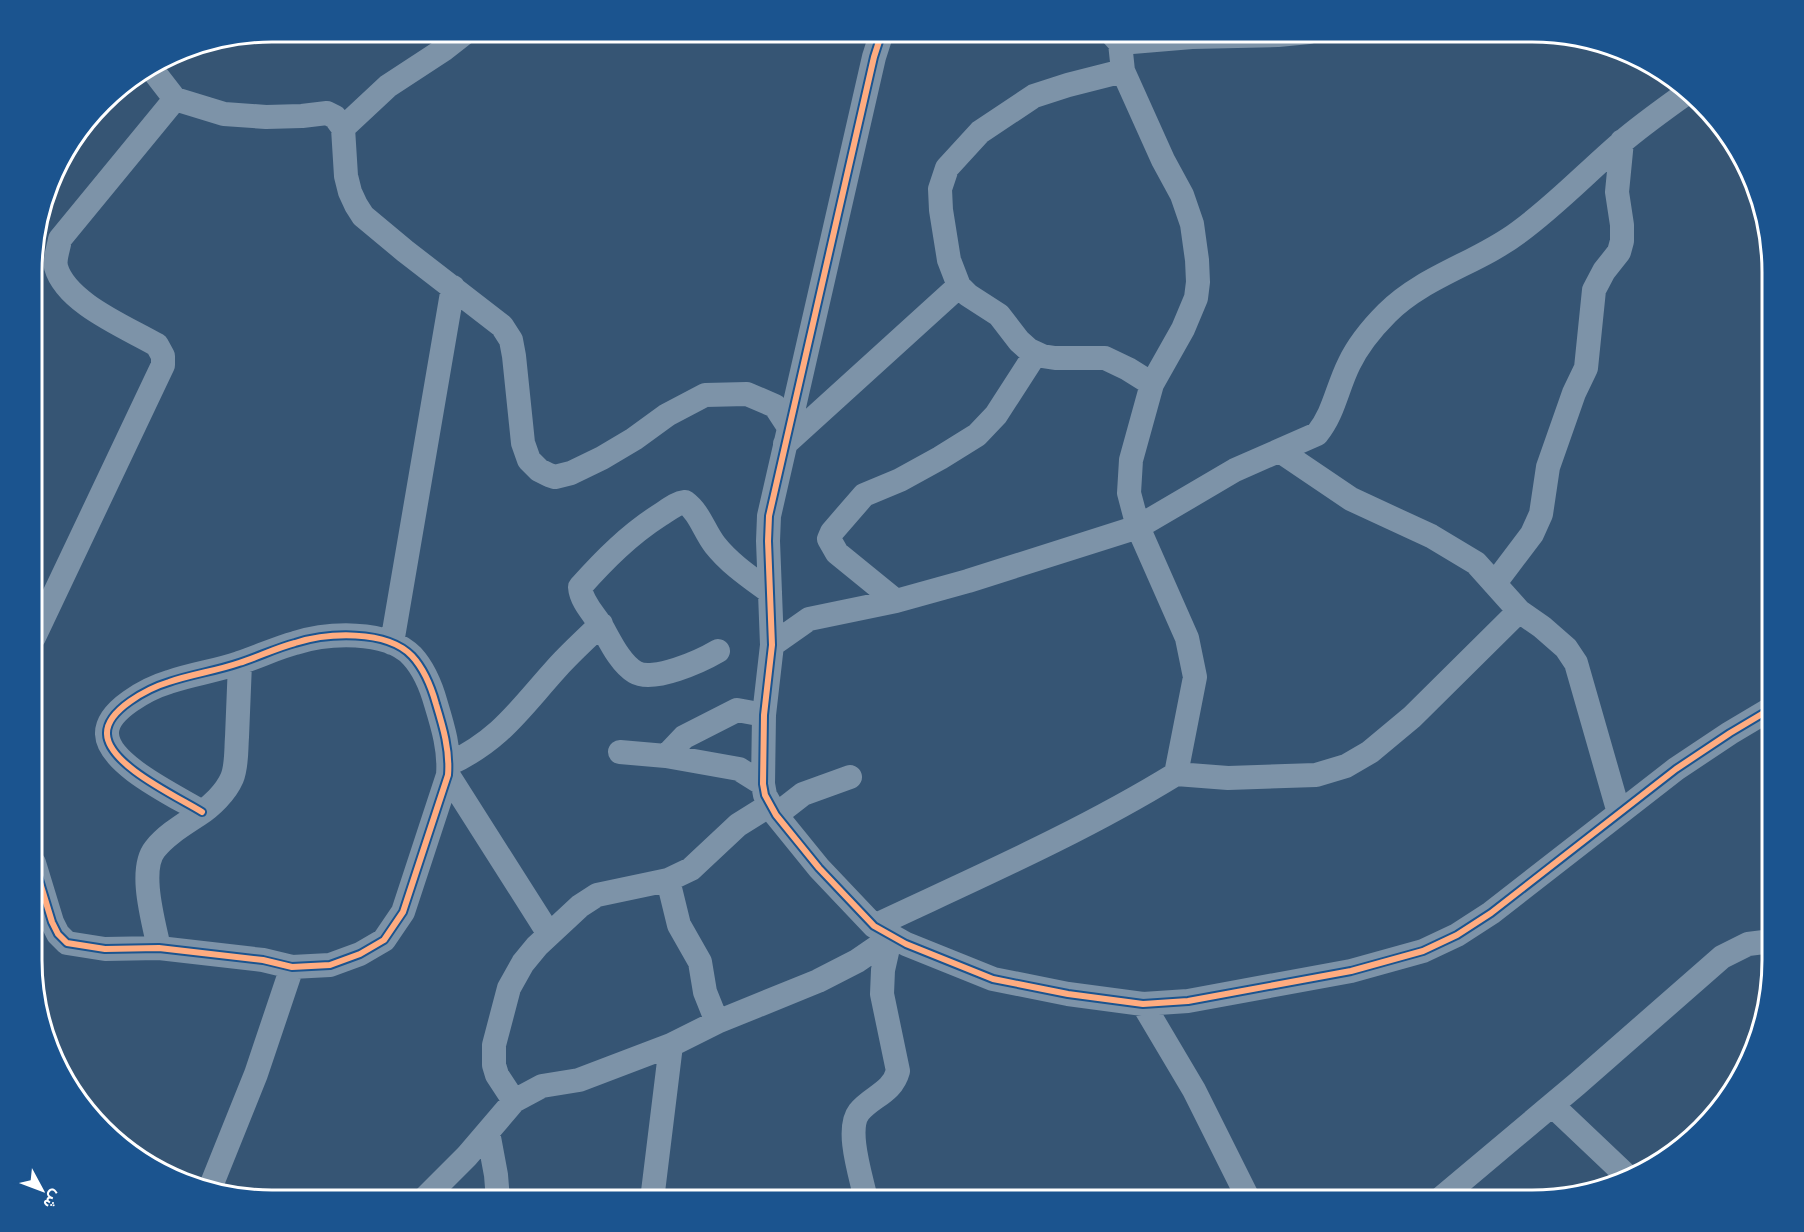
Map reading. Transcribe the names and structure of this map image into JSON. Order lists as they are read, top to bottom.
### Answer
{
  "north": "bottom right"
}
